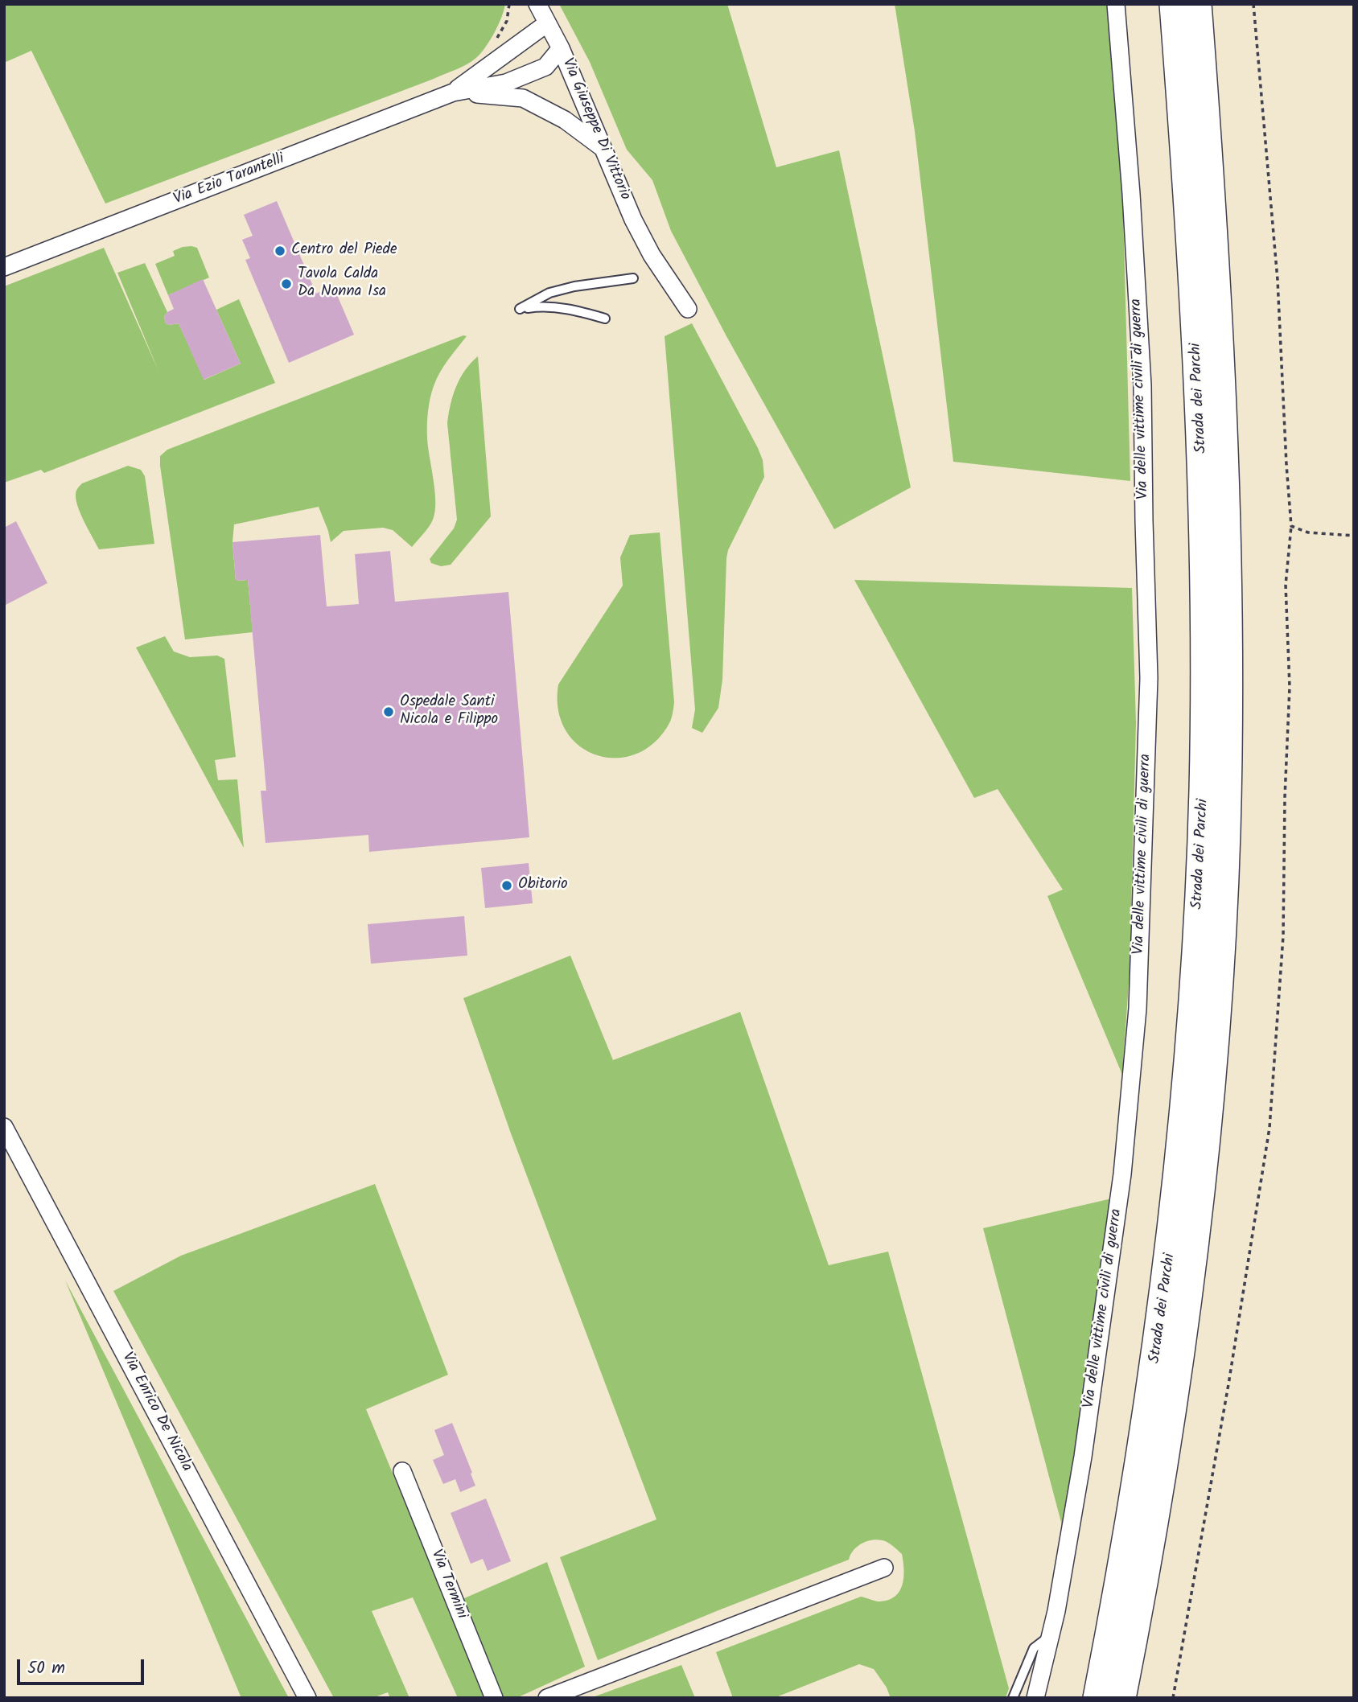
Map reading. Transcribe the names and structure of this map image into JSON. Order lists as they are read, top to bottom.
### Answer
{
  "streets": {
    "highway": ["Strada dei Parchi"],
    "street": [
      "Via Giuseppe Di Vittorio",
      "Via Ezio Tarantelli",
      "Via delle vittime civili di guerra",
      "Via Enrico De Nicola",
      "Via Termini"
    ]
  },
  "places": [
    "Centro del Piede",
    "Tavola Calda Da Nonna Isa",
    "Ospedale Santi Nicola e Filippo",
    "Obitorio"
  ],
  "scale_bar": "50 m"
}
